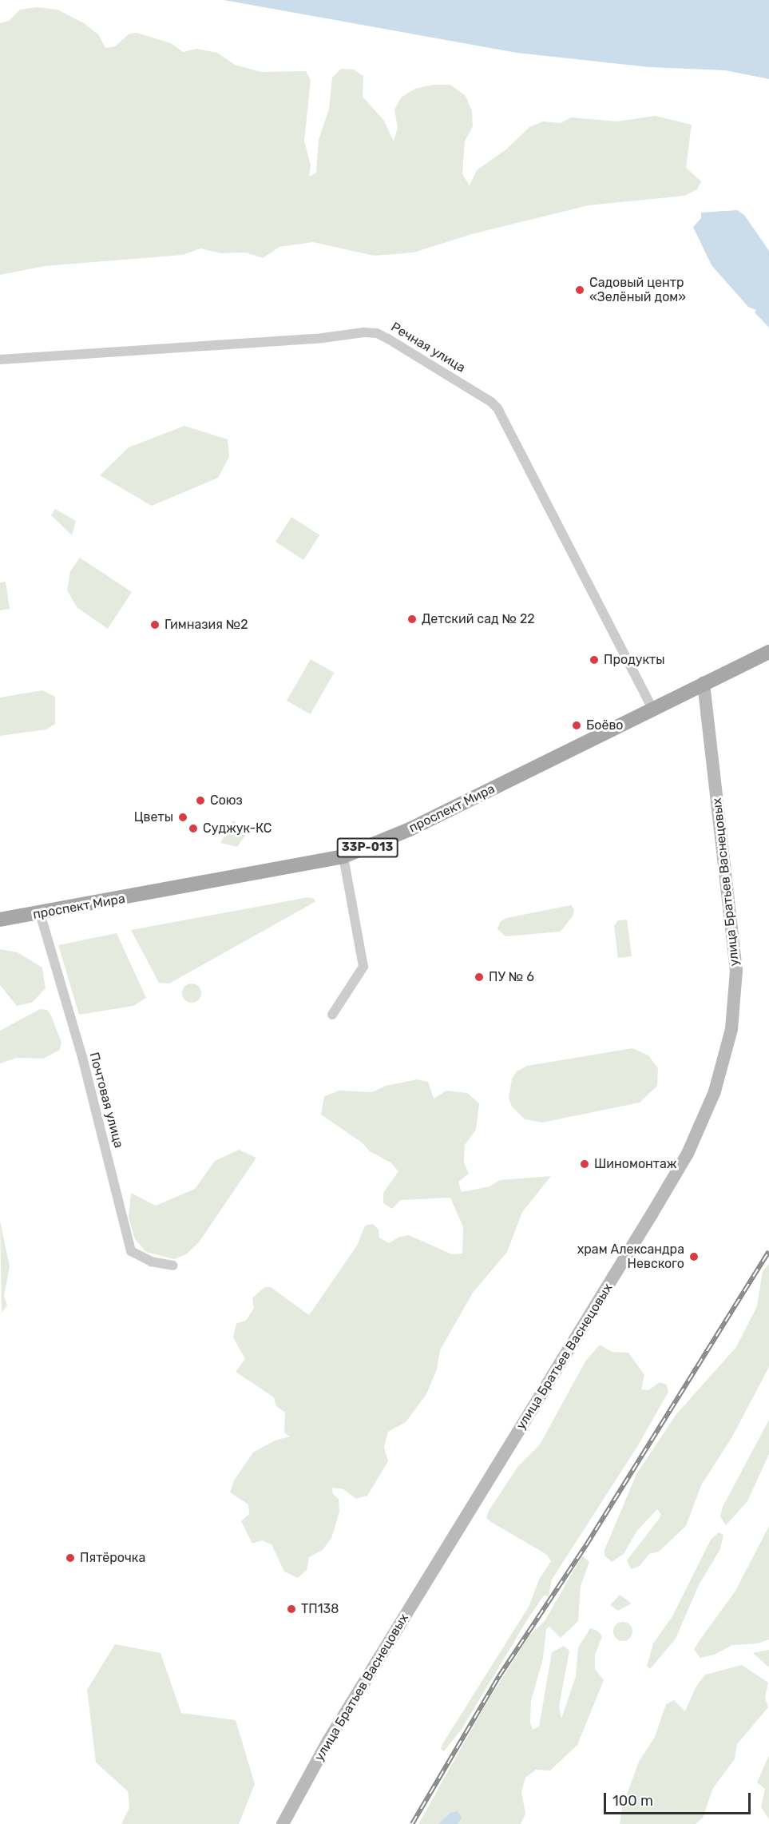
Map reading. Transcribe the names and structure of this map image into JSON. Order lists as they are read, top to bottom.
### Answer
{
  "streets": {
    "main road": ["проспект Мира", "33Р-013", "улица Братьев Васнецовых"],
    "street": ["Речная улица", "Почтовая улица"]
  },
  "crossings": [
    ["Речная улица", "проспект Мира"],
    ["проспект Мира", "улица Братьев Васнецовых"],
    ["проспект Мира", "Почтовая улица"]
  ],
  "places": [
    "Садовый центр «Зелёный дом»",
    "Детский сад № 22",
    "Гимназия №2",
    "Продукты",
    "Боёво",
    "Союз",
    "Цветы",
    "Суджук-КС",
    "ПУ № 6",
    "Шиномонтаж",
    "храм Александра Невского",
    "Пятёрочка",
    "ТП138"
  ],
  "scale_bar": "100 m"
}
